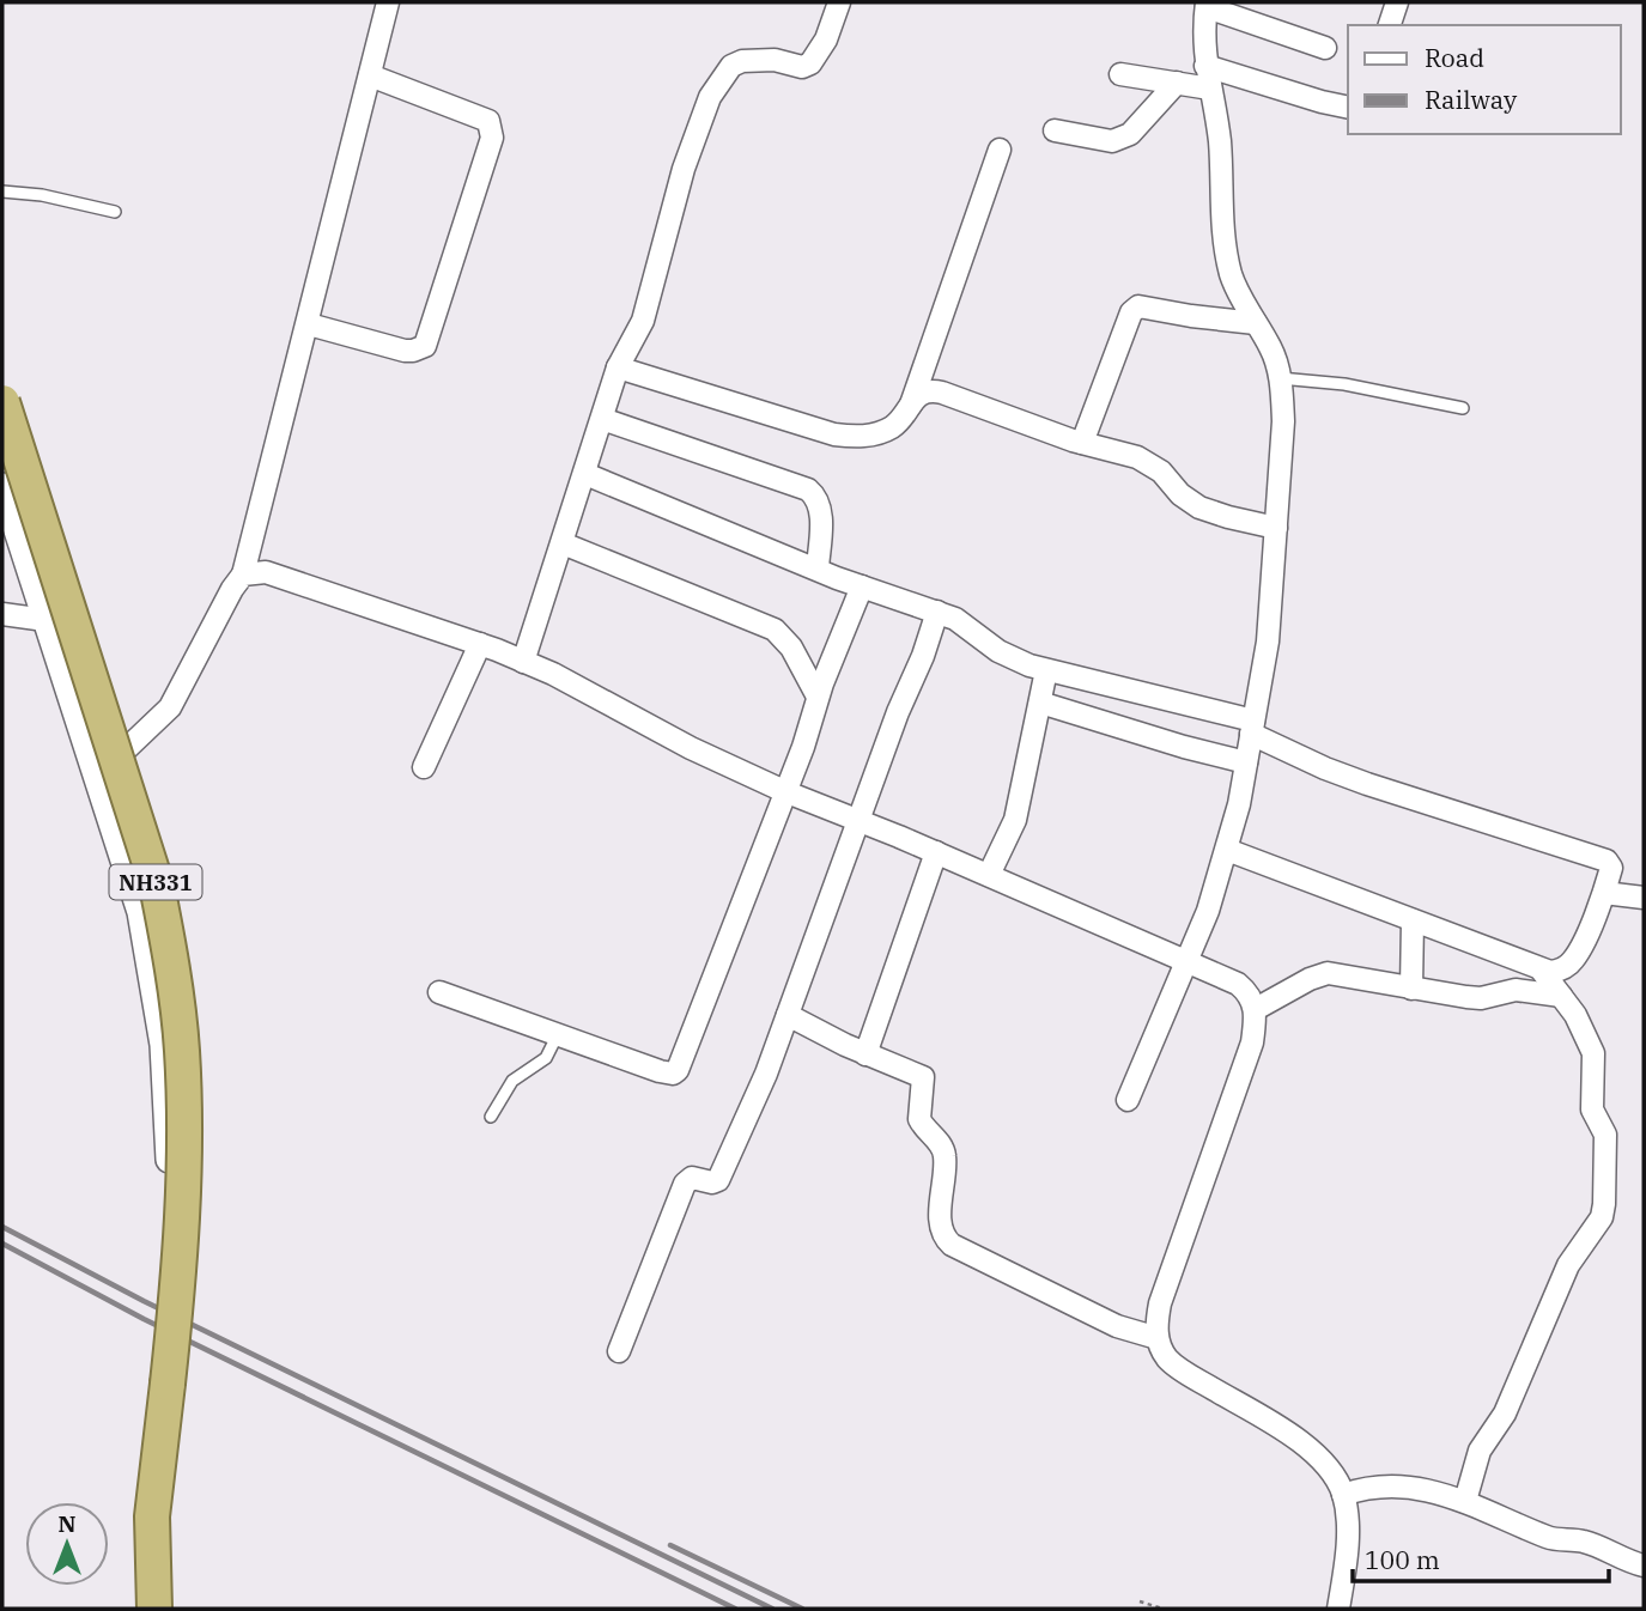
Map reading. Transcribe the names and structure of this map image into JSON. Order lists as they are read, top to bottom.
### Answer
{
  "streets": {
    "highway": ["NH331"]
  },
  "legend": ["Road", "Railway"],
  "scale_bar": "100 m",
  "north": "top"
}
